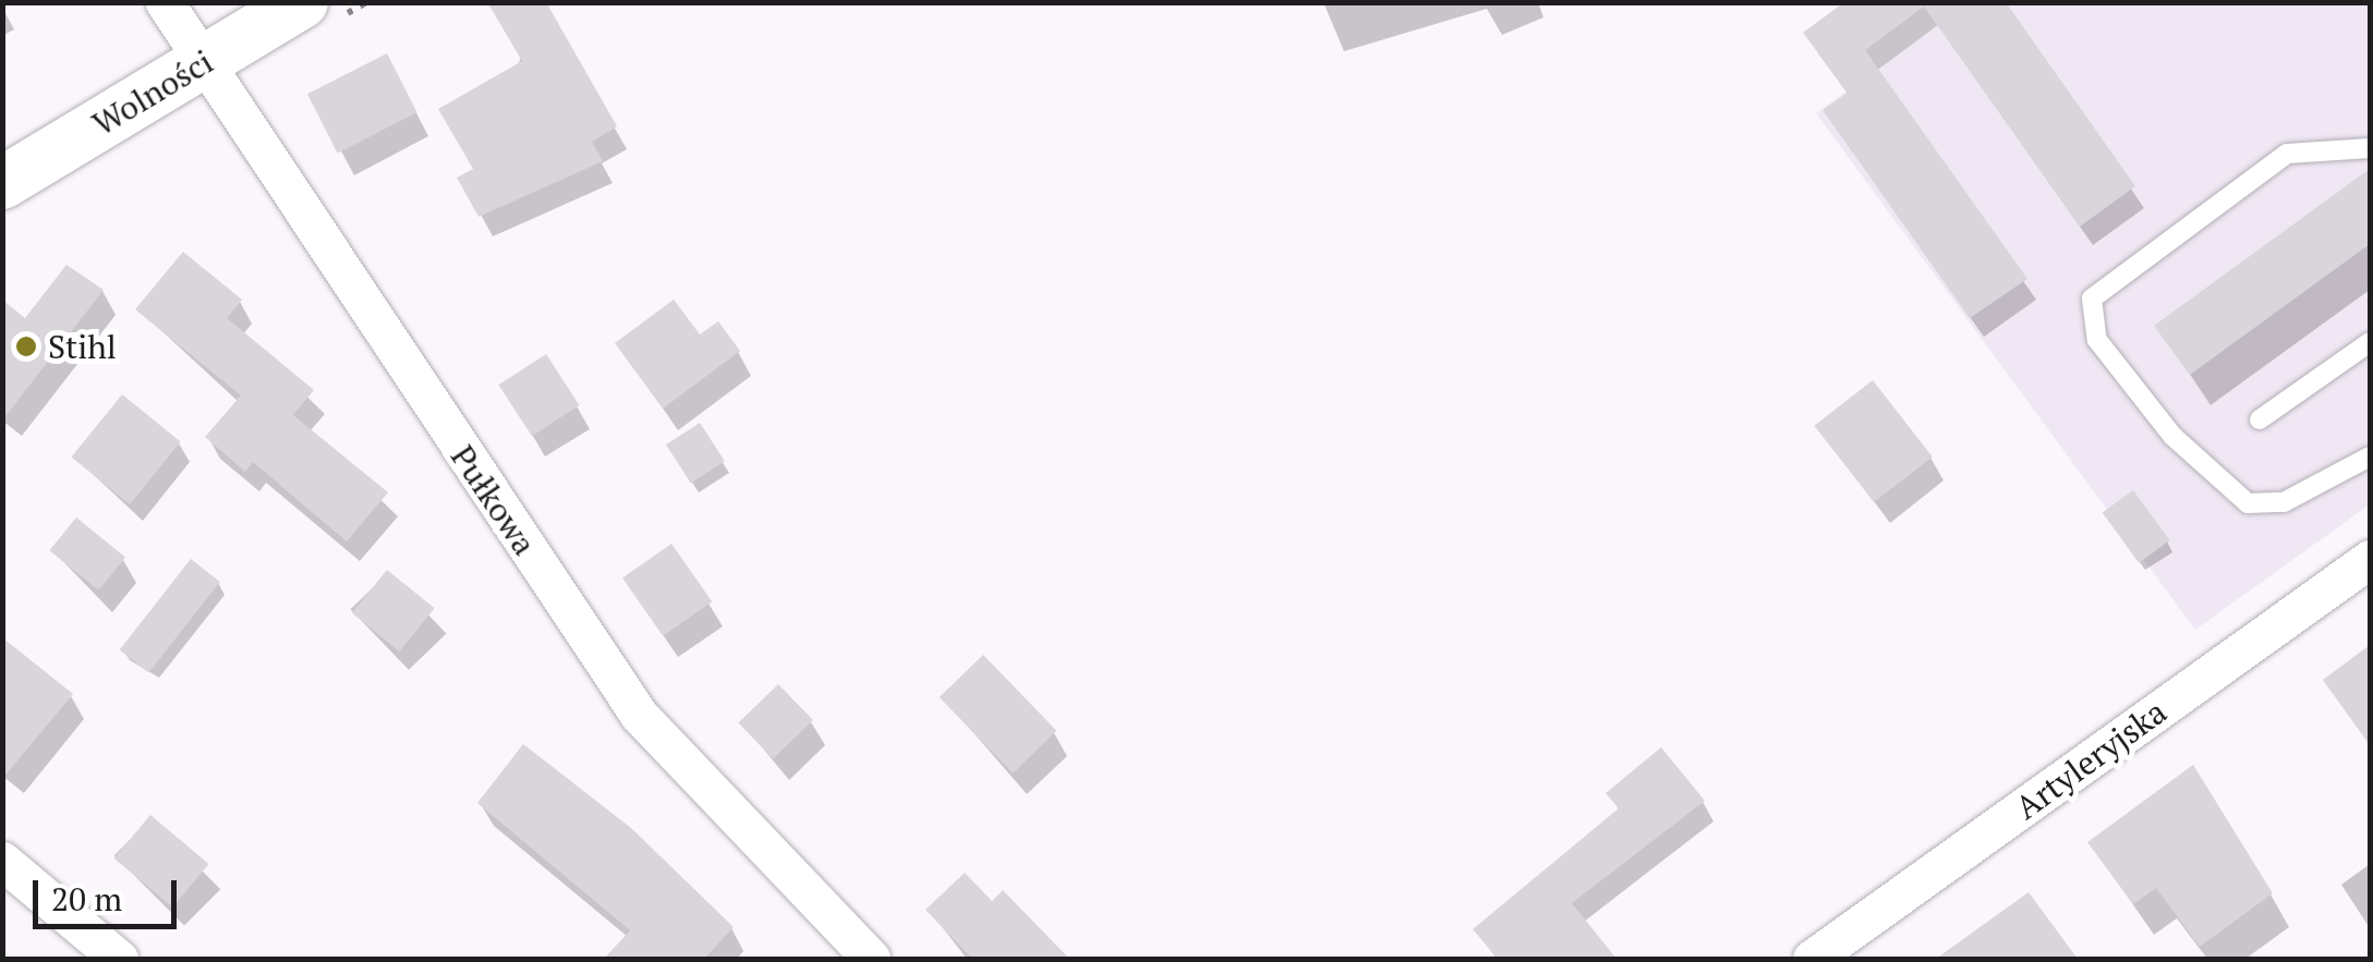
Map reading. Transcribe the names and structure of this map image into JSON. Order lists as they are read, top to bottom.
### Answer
{
  "streets": {
    "street": ["Wolności", "Pułkowa", "Artyleryjska"]
  },
  "crossings": [
    ["Wolności", "Pułkowa"]
  ],
  "places": ["Stihl"],
  "scale_bar": "20 m"
}
